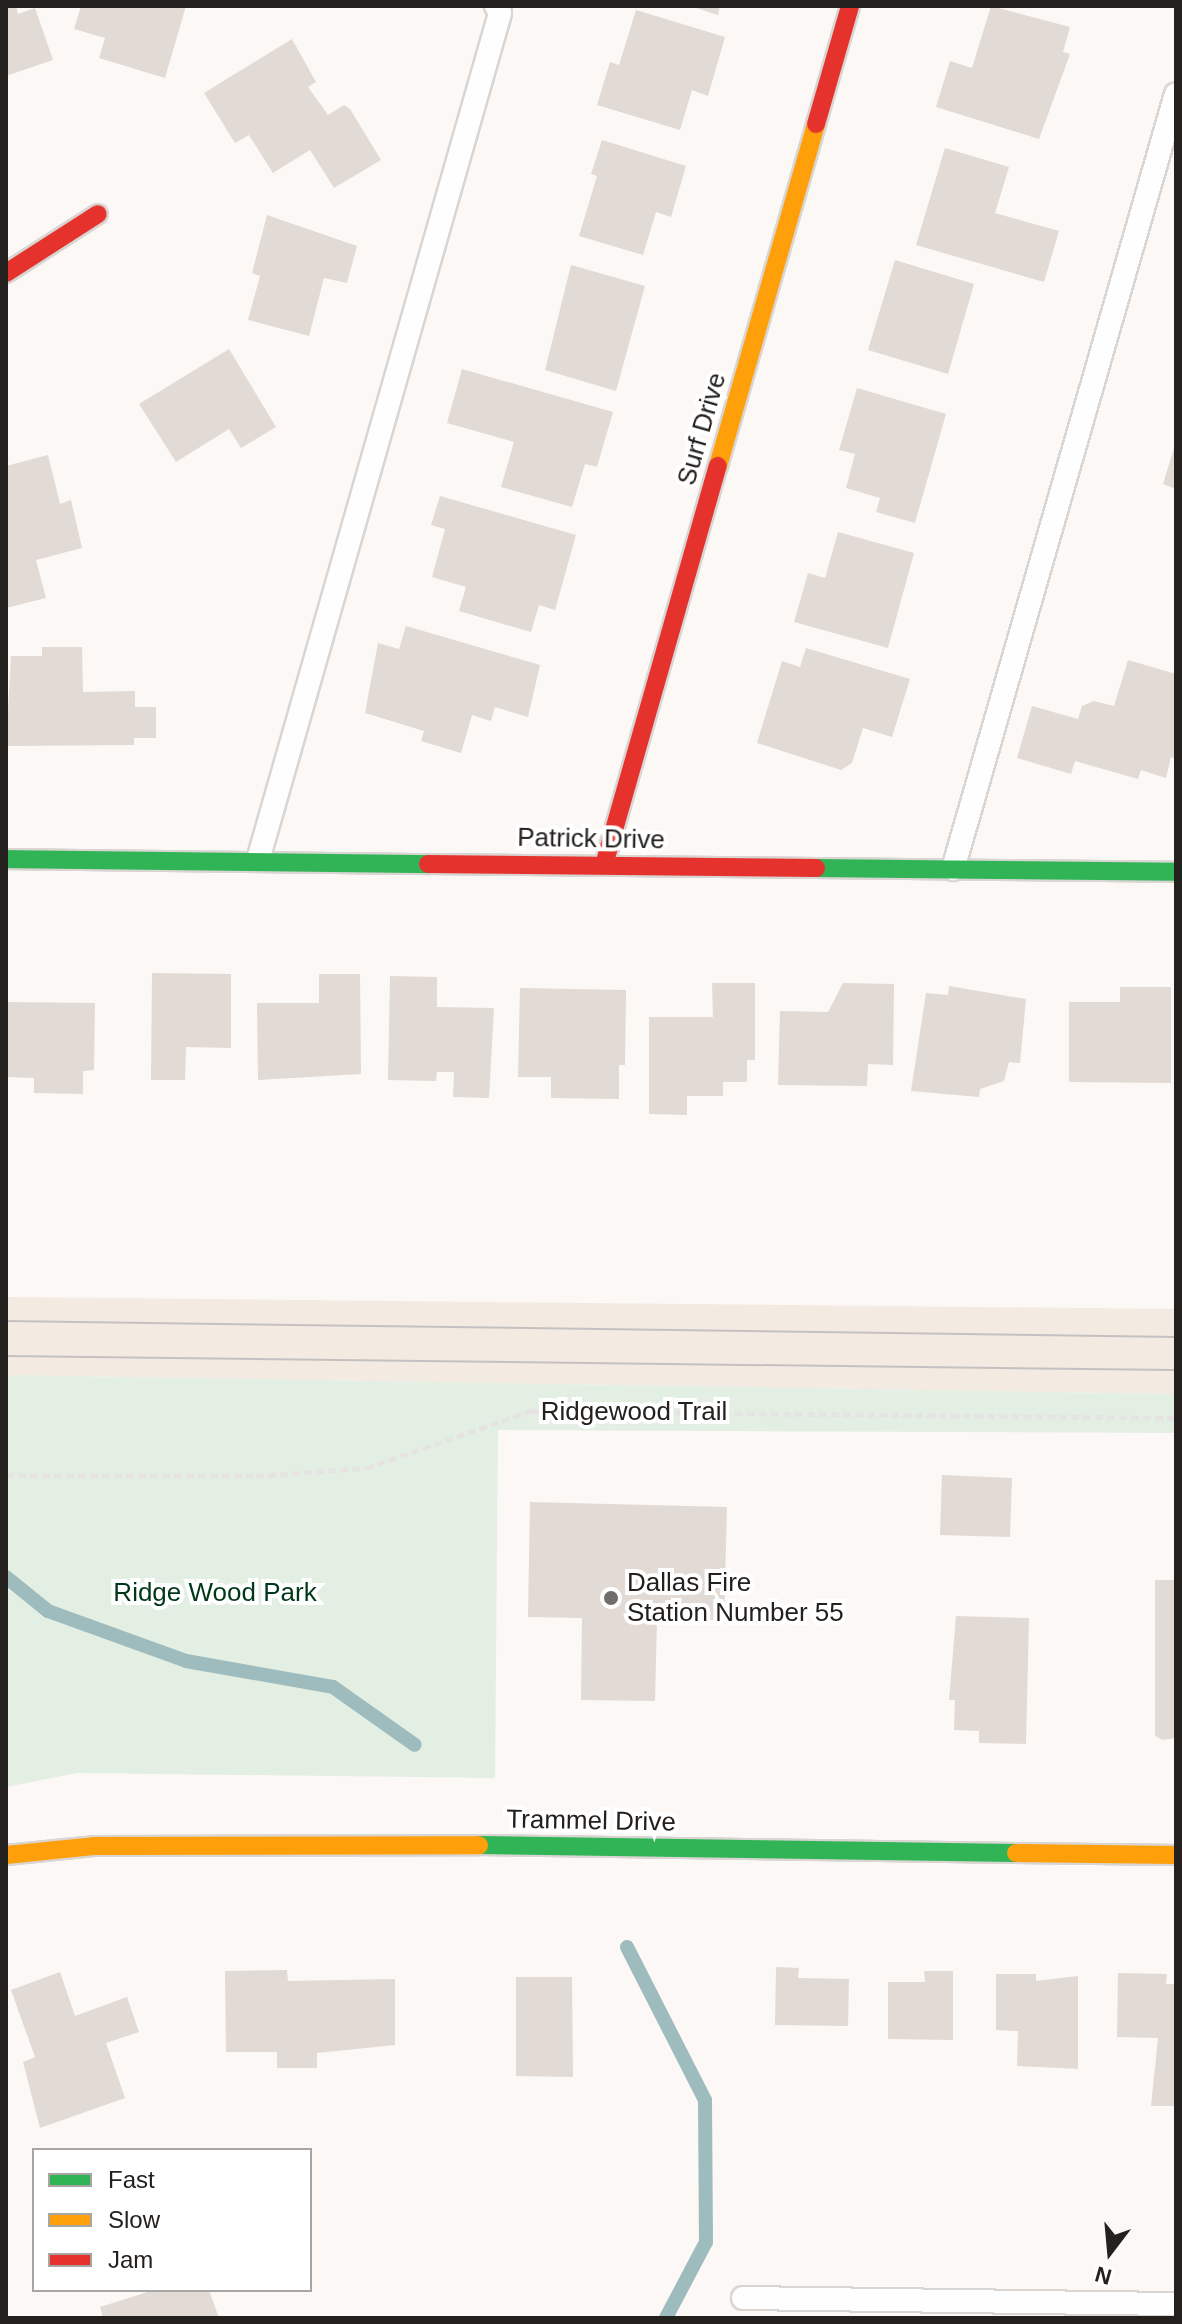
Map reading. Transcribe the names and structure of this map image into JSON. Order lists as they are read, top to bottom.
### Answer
{
  "streets": {
    "street": ["Surf Drive", "Patrick Drive", "Trammel Drive"],
    "path": ["Ridgewood Trail"]
  },
  "crossings": [
    ["Surf Drive", "Patrick Drive"]
  ],
  "parks": ["Ridge Wood Park"],
  "places": ["Dallas Fire Station Number 55"],
  "legend": ["Fast", "Slow", "Jam"],
  "north": "bottom"
}
